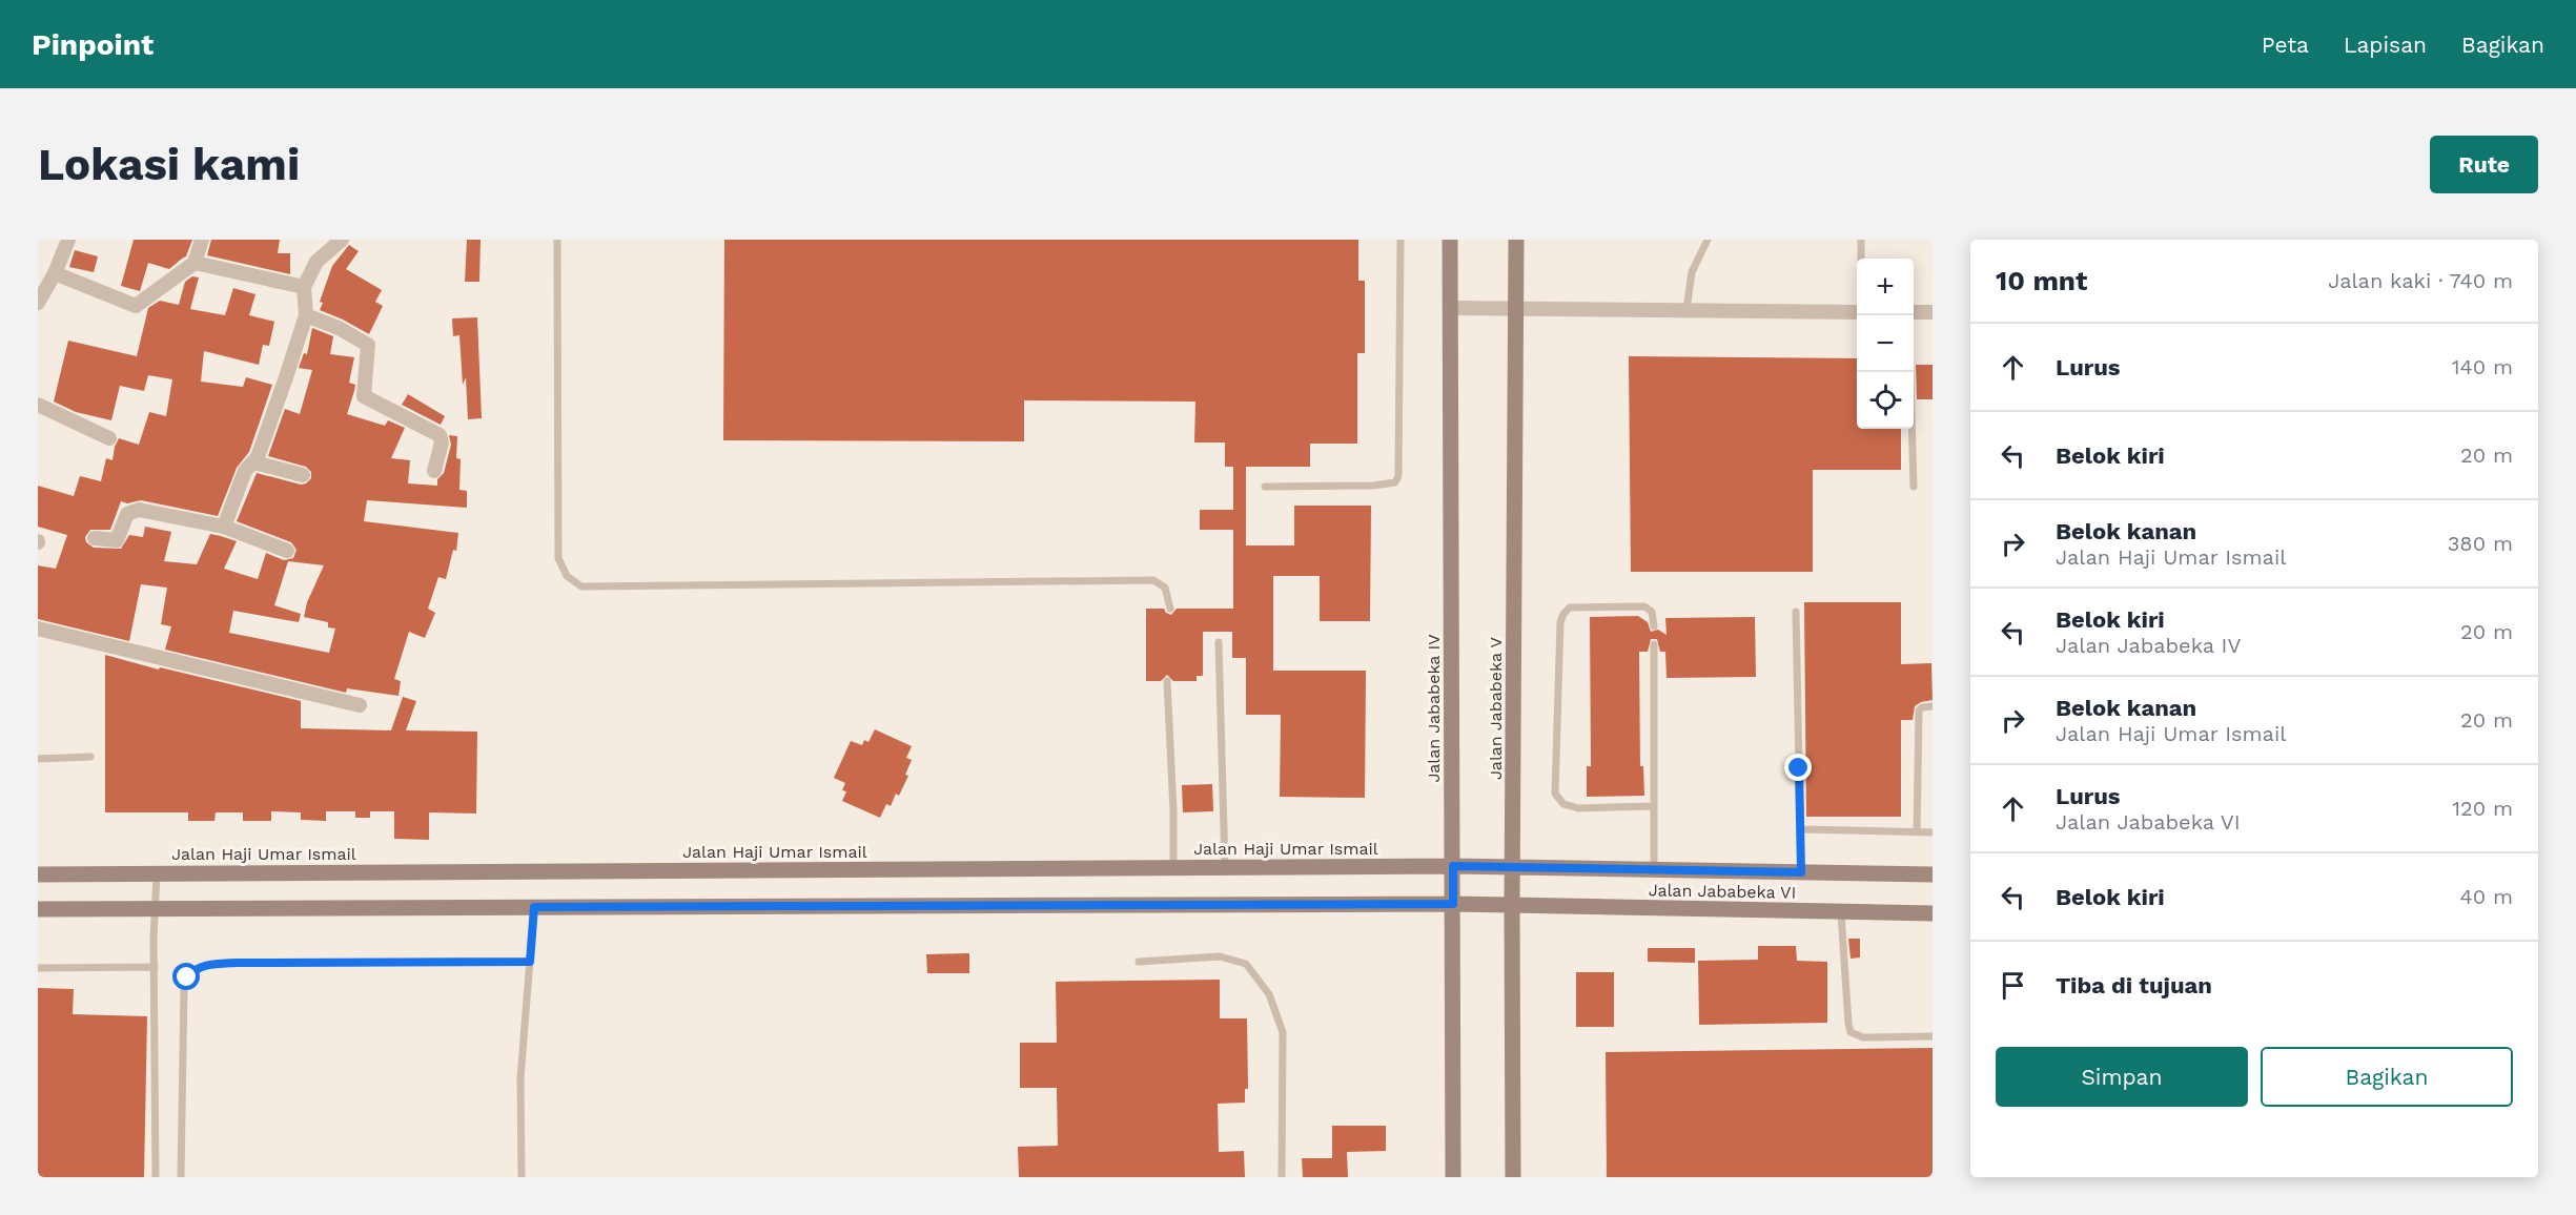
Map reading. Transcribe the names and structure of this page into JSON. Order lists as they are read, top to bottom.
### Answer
{
  "streets": {
    "street": [
      "Jalan Jababeka IV",
      "Jalan Jababeka V",
      "Jalan Haji Umar Ismail",
      "Jalan Jababeka VI"
    ]
  },
  "crossings": [
    ["Jalan Jababeka IV", "Jalan Haji Umar Ismail"],
    ["Jalan Jababeka V", "Jalan Haji Umar Ismail"],
    ["Jalan Jababeka V", "Jalan Jababeka VI"],
    ["Jalan Haji Umar Ismail", "Jalan Jababeka VI"]
  ],
  "page": {
    "header": "Pinpoint",
    "nav": ["Peta", "Lapisan", "Bagikan"],
    "buttons": [
      "Rute",
      ["Simpan", "Bagikan"]
    ],
    "title": "Lokasi kami",
    "heading": ["10 mnt", "Jalan kaki · 740 m"],
    "map_buttons": ["+", "−"],
    "list": [
      ["Lurus", "140 m"],
      ["Belok kiri", "20 m"],
      ["Belok kanan", "Jalan Haji Umar Ismail", "380 m"],
      ["Belok kiri", "Jalan Jababeka IV", "20 m"],
      ["Belok kanan", "Jalan Haji Umar Ismail", "20 m"],
      ["Lurus", "Jalan Jababeka VI", "120 m"],
      ["Belok kiri", "40 m"],
      "Tiba di tujuan"
    ]
  }
}
